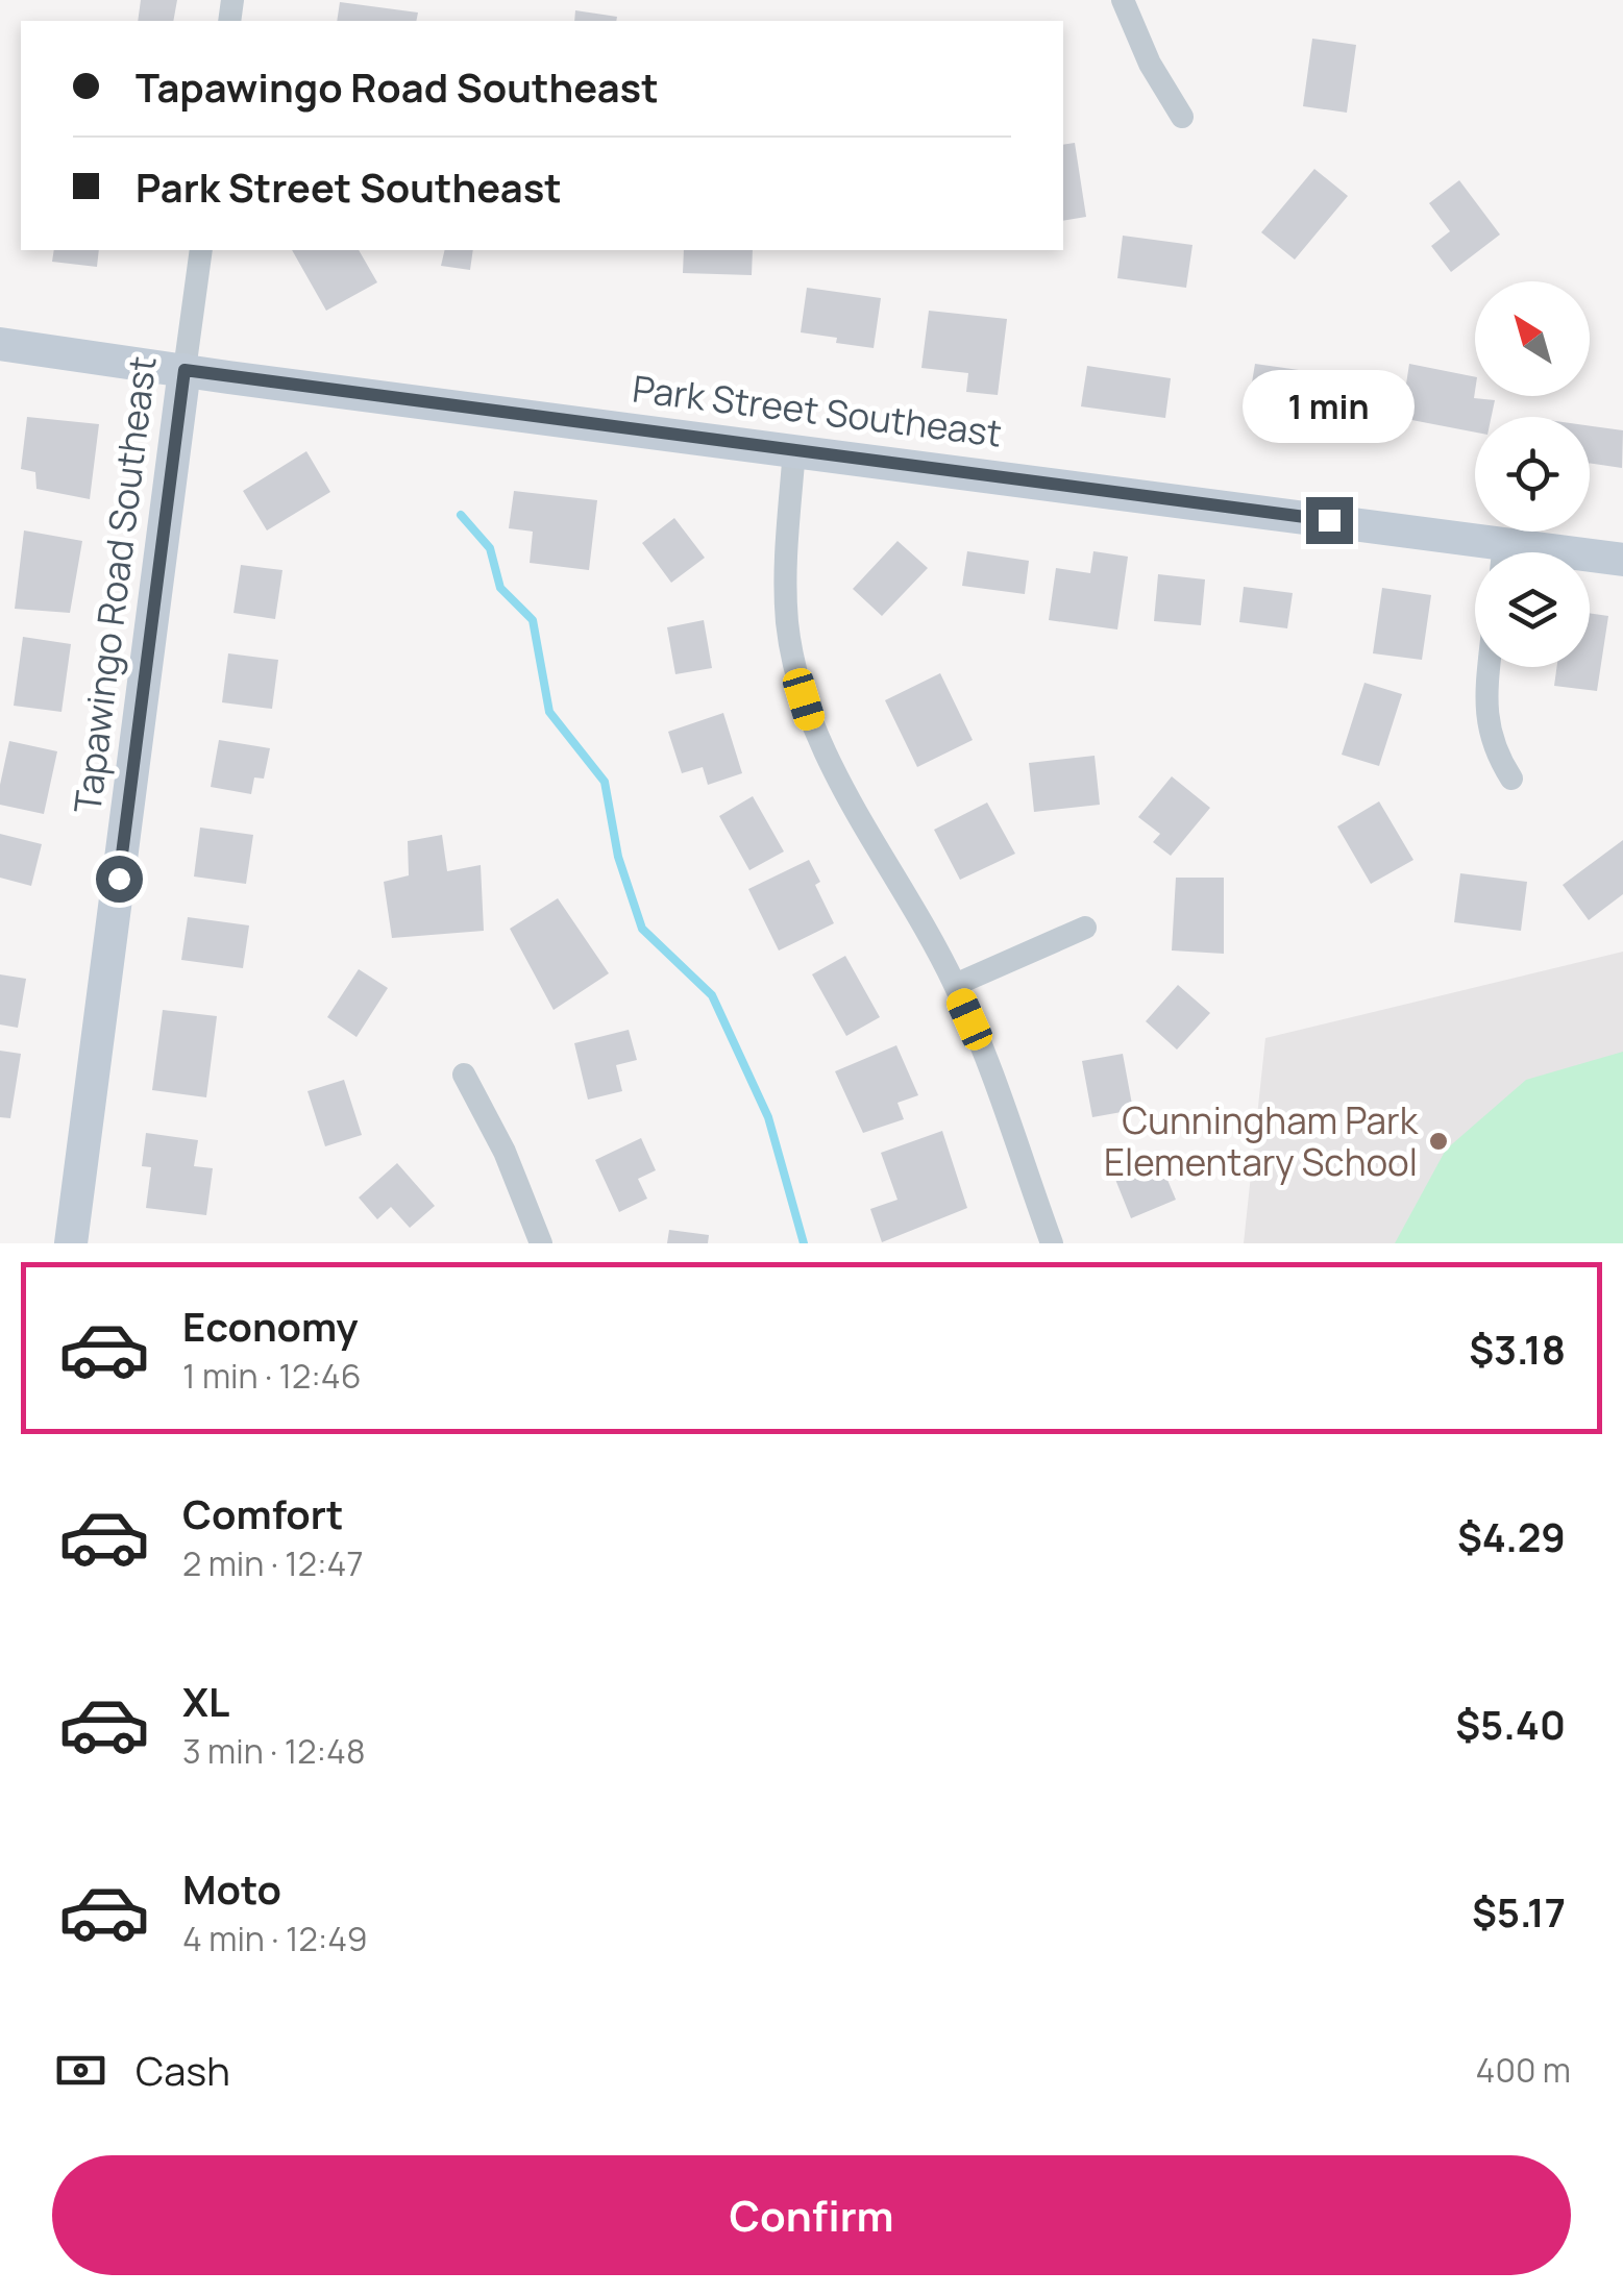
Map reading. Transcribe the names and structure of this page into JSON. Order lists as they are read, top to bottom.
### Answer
{
  "streets": {
    "main road": ["Park Street Southeast", "Tapawingo Road Southeast"]
  },
  "crossings": [
    ["Park Street Southeast", "Tapawingo Road Southeast"]
  ],
  "places": ["Cunningham Park Elementary School"],
  "north": "top left",
  "page": {
    "banner": ["Tapawingo Road Southeast", "Park Street Southeast"],
    "bubble": "1 min",
    "list": [
      {
        "name": "Economy",
        "note": "1 min · 12:46",
        "value": "$3.18"
      },
      {
        "name": "Comfort",
        "note": "2 min · 12:47",
        "value": "$4.29"
      },
      {
        "name": "XL",
        "note": "3 min · 12:48",
        "value": "$5.40"
      },
      {
        "name": "Moto",
        "note": "4 min · 12:49",
        "value": "$5.17"
      }
    ],
    "pay": ["Cash", "400 m"],
    "buttons": "Confirm"
  }
}
